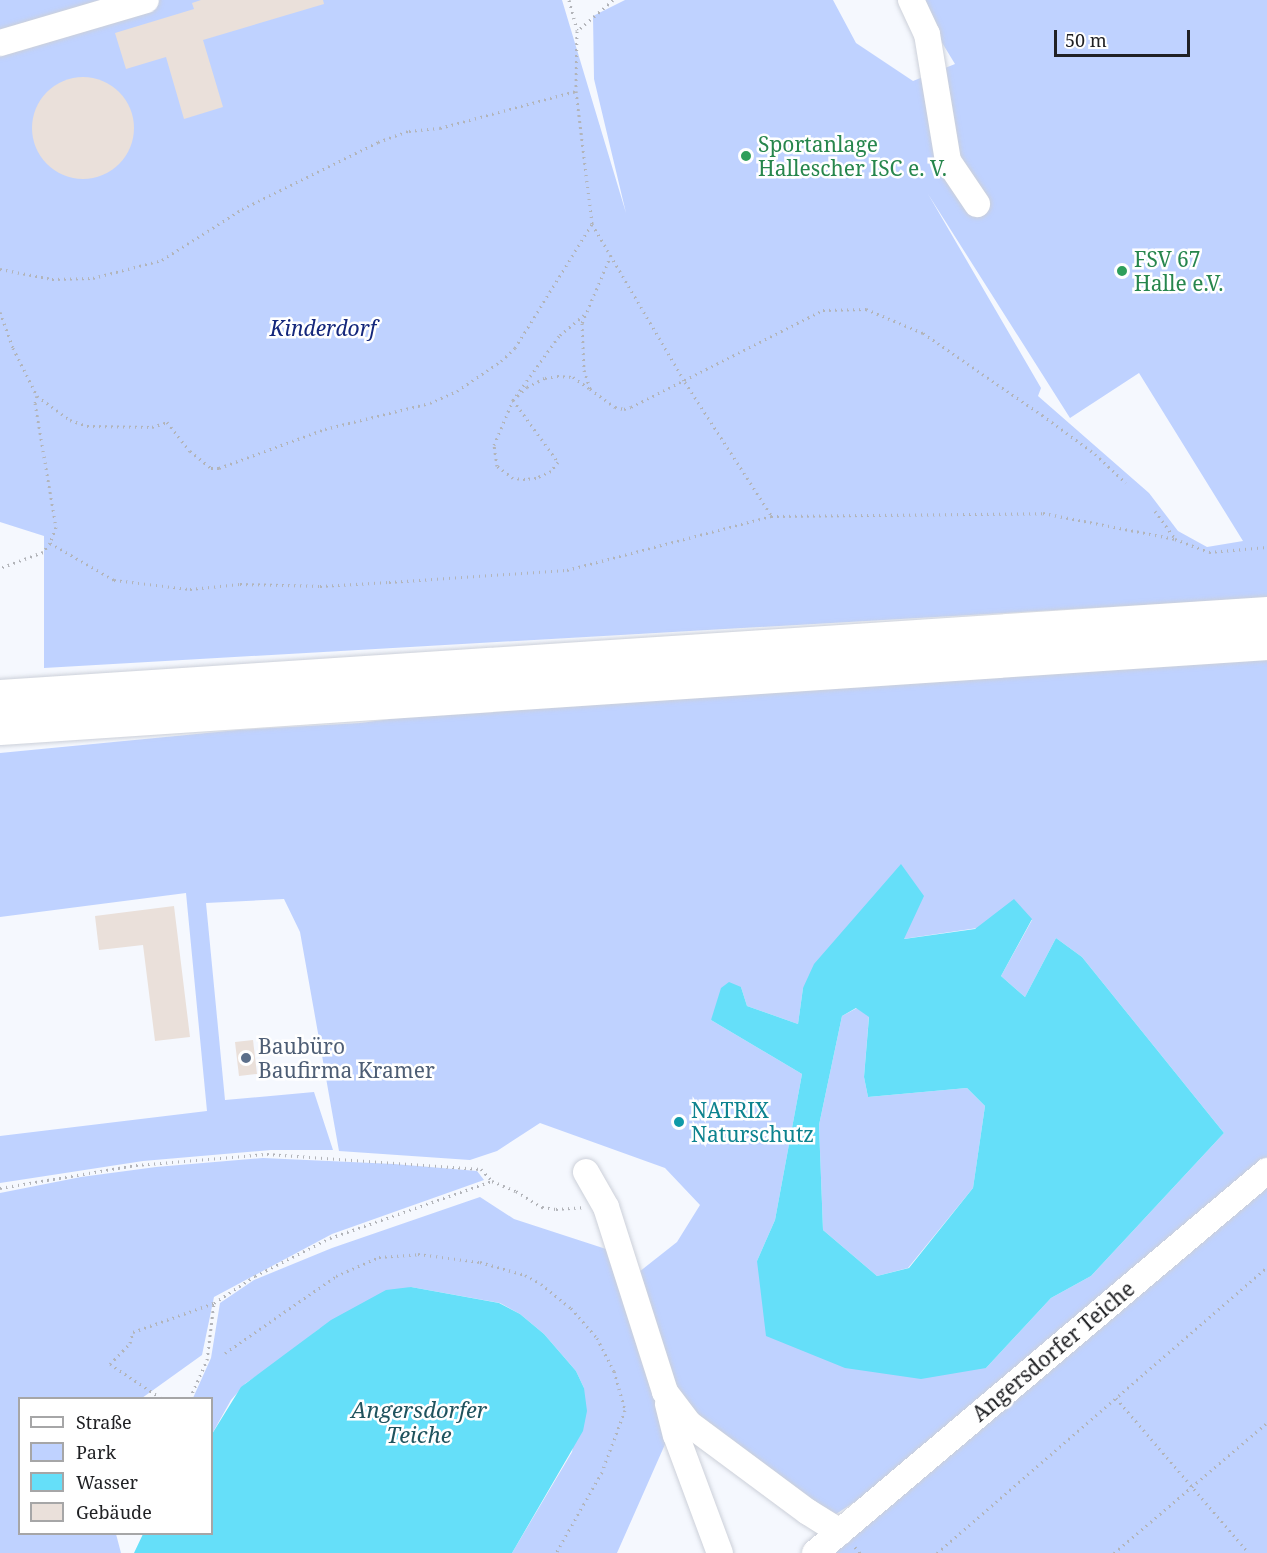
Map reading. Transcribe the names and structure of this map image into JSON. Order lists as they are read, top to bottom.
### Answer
{
  "streets": {
    "street": ["Angersdorfer Teiche"]
  },
  "water": ["Angersdorfer Teiche"],
  "parks": ["Kinderdorf"],
  "places": [
    "Sportanlage Hallescher ISC e. V.",
    "FSV 67 Halle e.V.",
    "Baubüro Baufirma Kramer",
    "NATRIX Naturschutz"
  ],
  "legend": [
    "Straße",
    "Park",
    "Wasser",
    "Gebäude"
  ],
  "scale_bar": "50 m"
}
